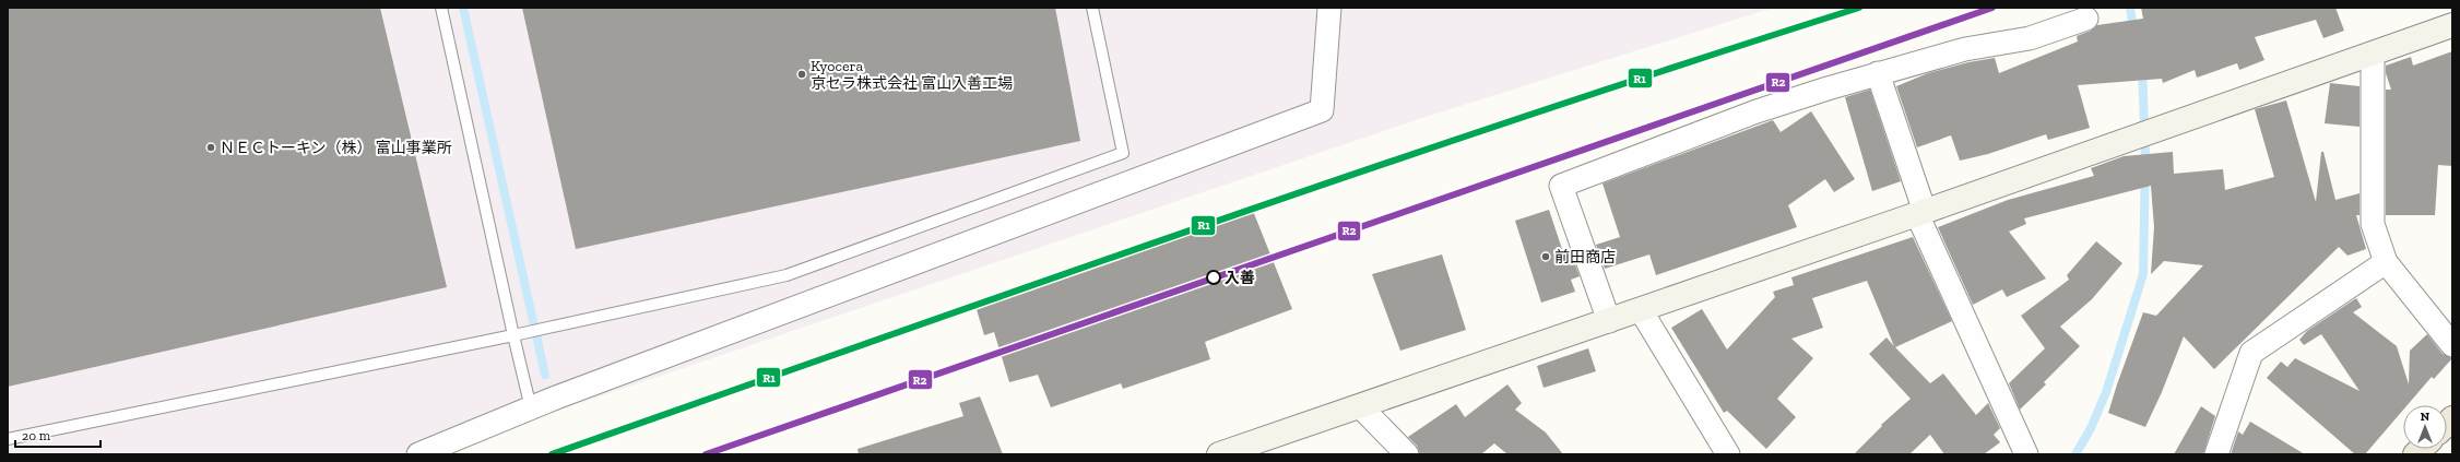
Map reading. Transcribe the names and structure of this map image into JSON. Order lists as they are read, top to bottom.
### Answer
{
  "places": [
    "Kyocera 京セラ株式会社 富山入善工場",
    "ＮＥＣトーキン（株） 富山事業所",
    "前田商店",
    "入善"
  ],
  "lines": ["transit line R1", "transit line R2"],
  "scale_bar": "20 m",
  "north": "top"
}
